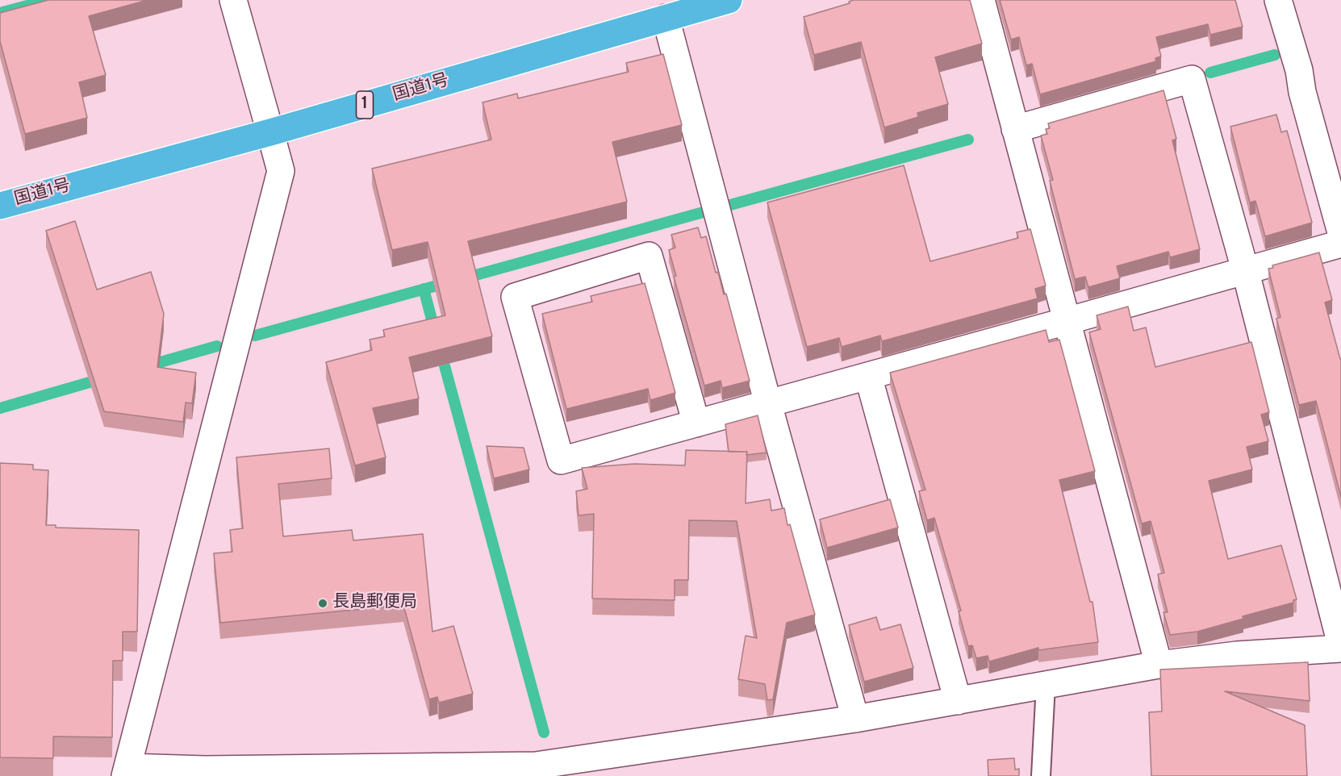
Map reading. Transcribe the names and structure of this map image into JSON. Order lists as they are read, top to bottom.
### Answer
{
  "streets": {
    "highway": ["国道1号", "1"]
  },
  "places": ["長島郵便局"]
}
